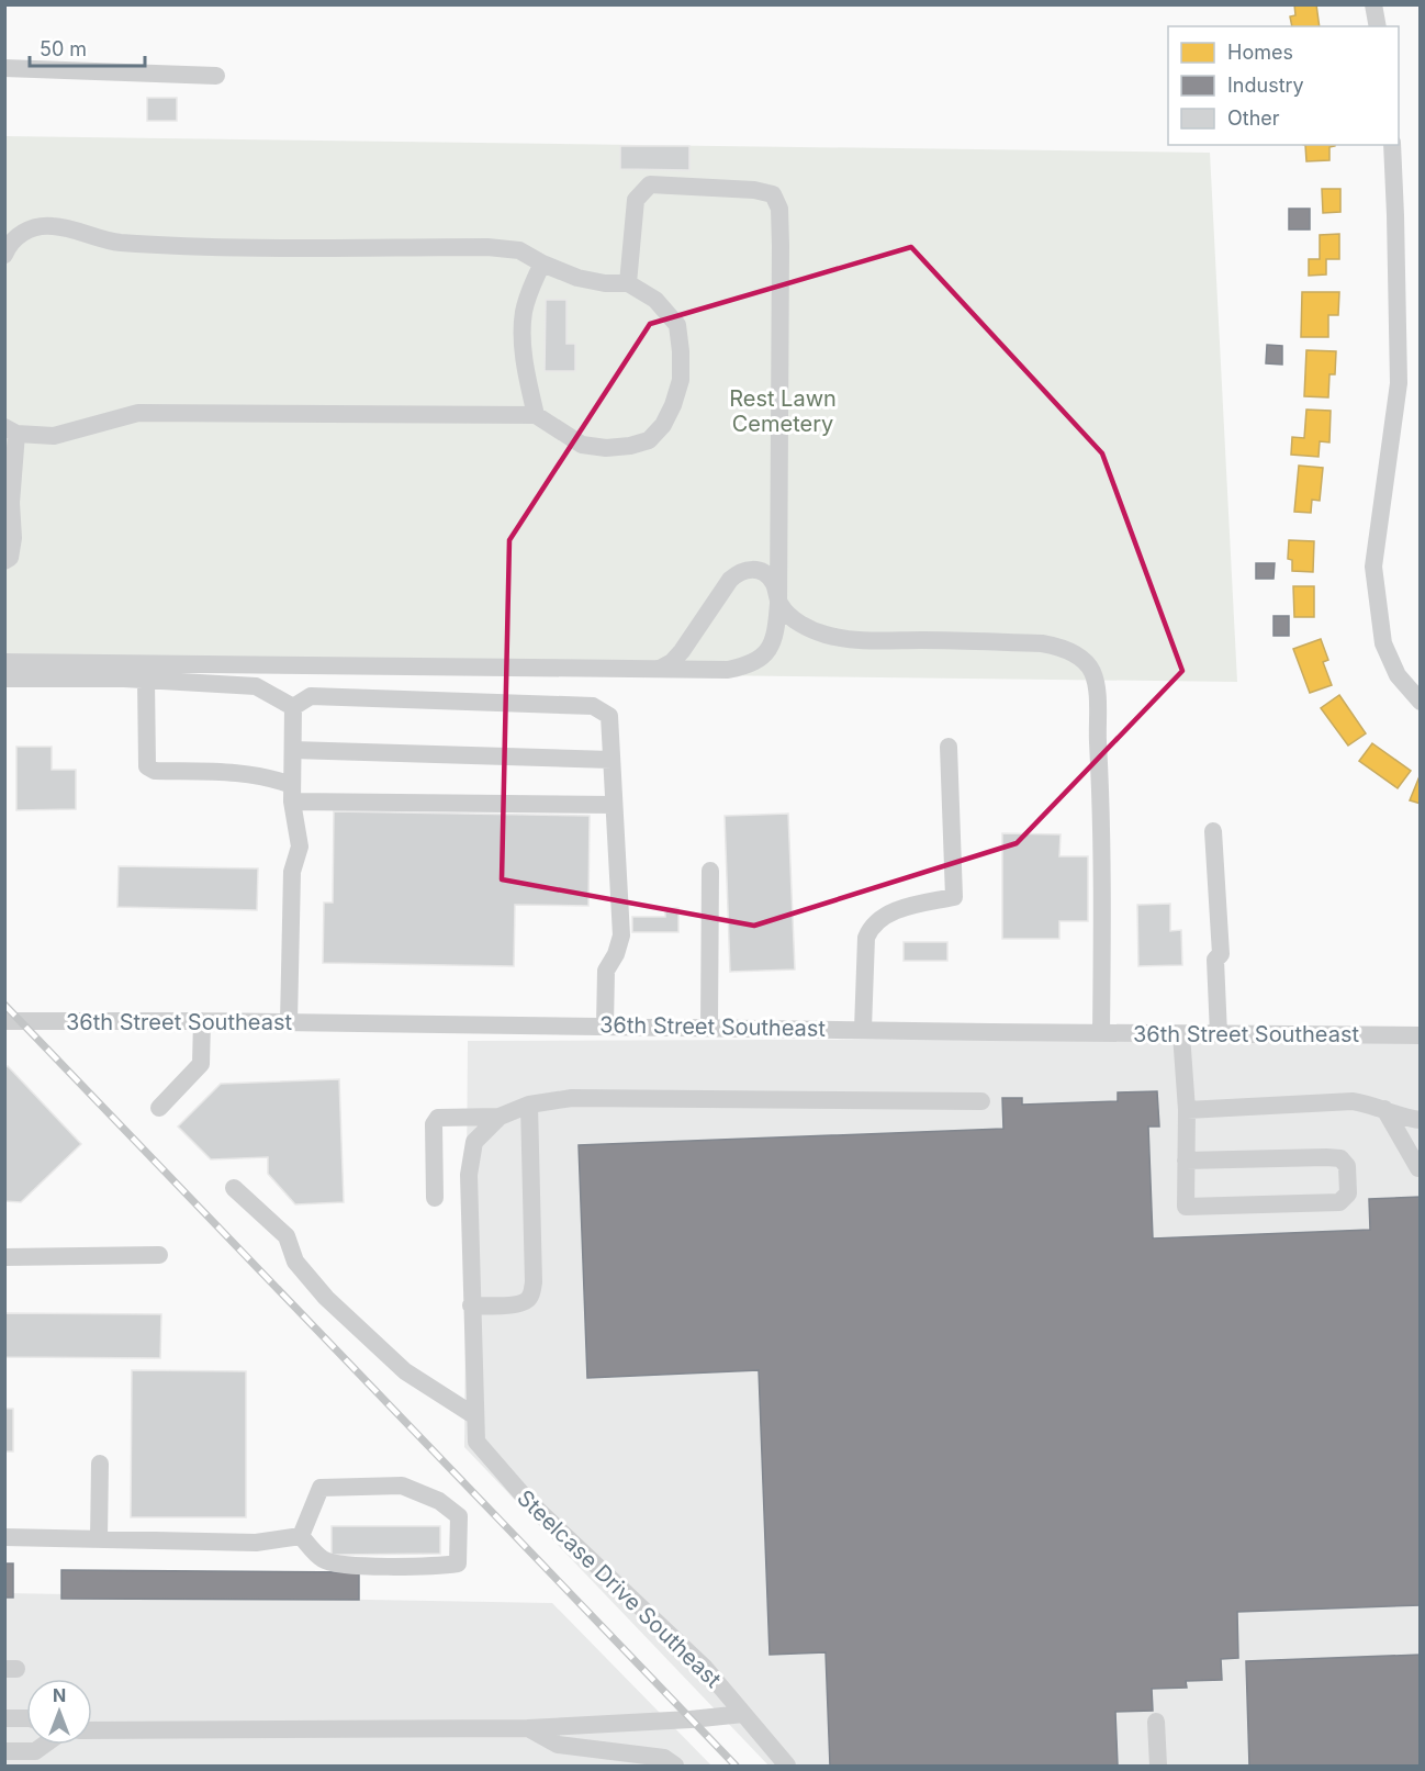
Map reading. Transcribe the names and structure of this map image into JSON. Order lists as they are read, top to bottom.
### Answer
{
  "streets": {
    "street": ["36th Street Southeast", "Steelcase Drive Southeast"]
  },
  "parks": ["Rest Lawn Cemetery"],
  "legend": ["Homes", "Industry", "Other"],
  "scale_bar": "50 m",
  "north": "top"
}
